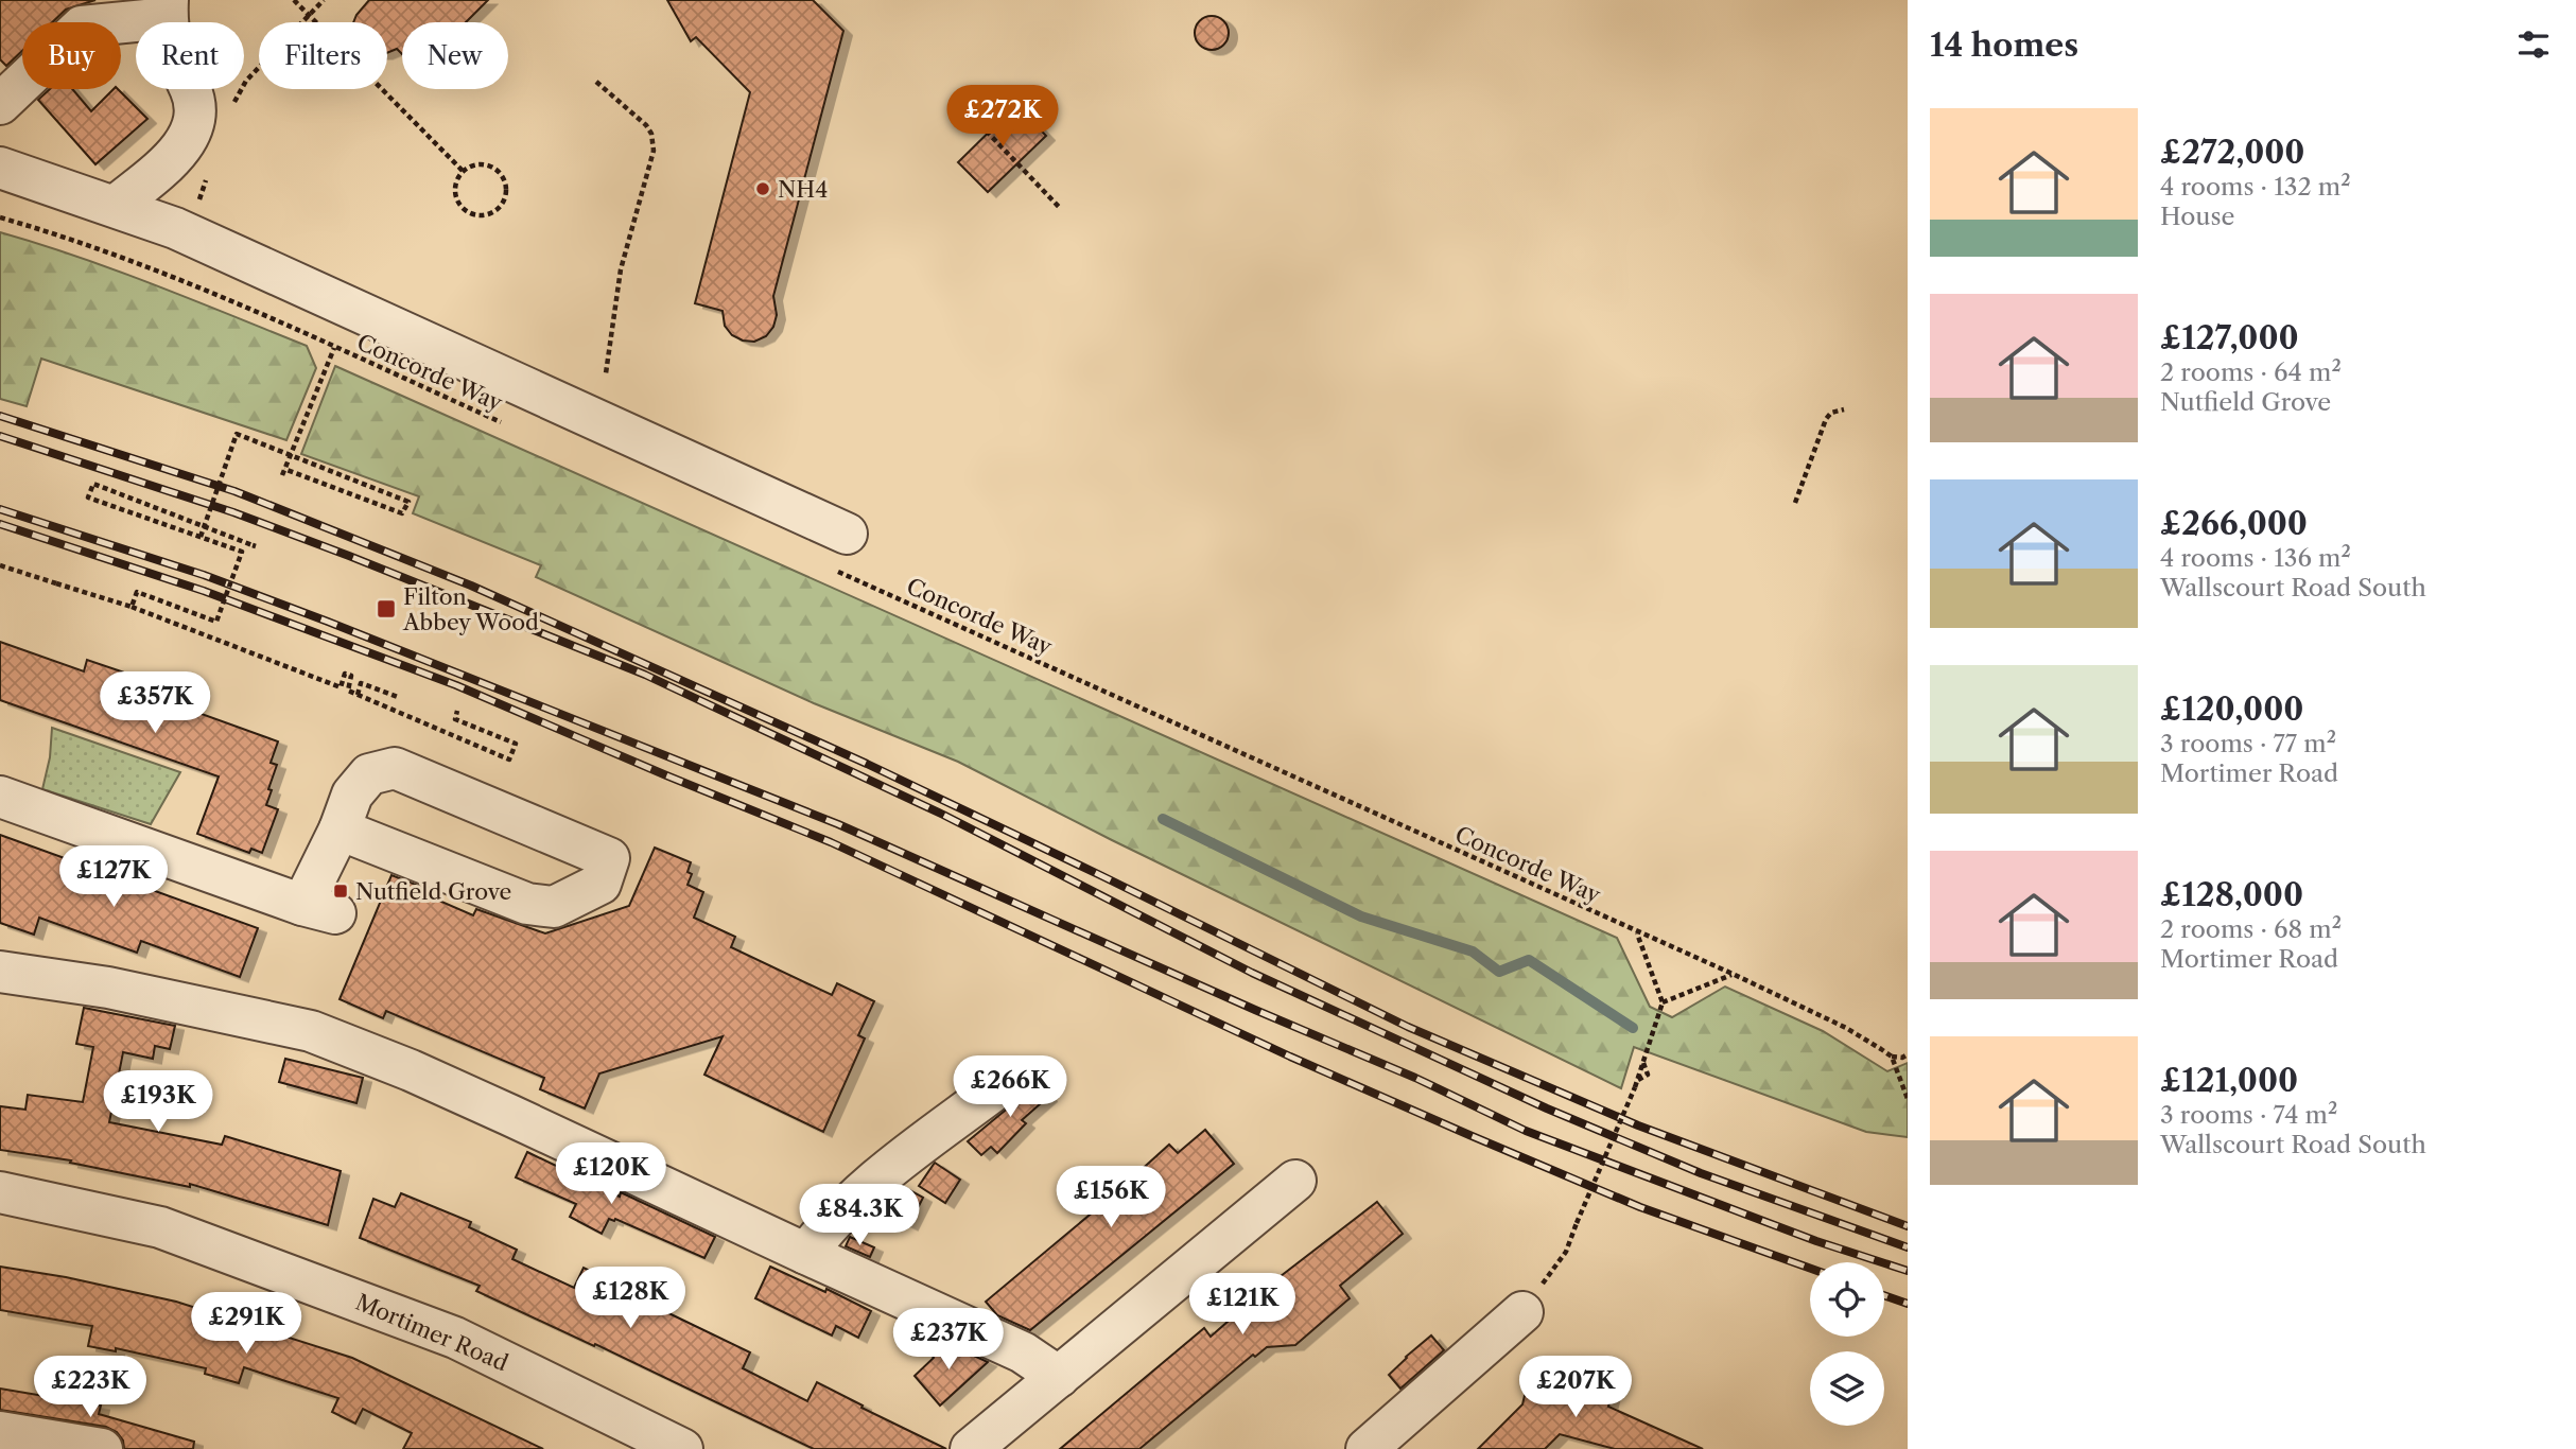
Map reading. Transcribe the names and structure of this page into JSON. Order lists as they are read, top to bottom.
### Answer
{
  "streets": {
    "street": ["Mortimer Road"],
    "path": ["Concorde Way"]
  },
  "places": {
    "other": ["NH4"],
    "transit": ["Filton Abbey Wood", "Nutfield Grove"]
  },
  "page": {
    "heading": "14 homes",
    "chip": [
      "Buy",
      "Rent",
      "Filters",
      "New"
    ],
    "price": [
      "£272K",
      "£357K",
      "£127K",
      "£266K",
      "£193K",
      "£120K",
      "£156K",
      "£84.3K",
      "£128K",
      "£121K",
      "£291K",
      "£237K",
      "£223K",
      "£207K"
    ],
    "list": [
      {
        "name": "£272,000",
        "note": "4 rooms · 132 m² · House"
      },
      {
        "name": "£127,000",
        "note": "2 rooms · 64 m² · Nutfield Grove"
      },
      {
        "name": "£266,000",
        "note": "4 rooms · 136 m² · Wallscourt Road South"
      },
      {
        "name": "£120,000",
        "note": "3 rooms · 77 m² · Mortimer Road"
      },
      {
        "name": "£128,000",
        "note": "2 rooms · 68 m² · Mortimer Road"
      },
      {
        "name": "£121,000",
        "note": "3 rooms · 74 m² · Wallscourt Road South"
      }
    ]
  }
}
